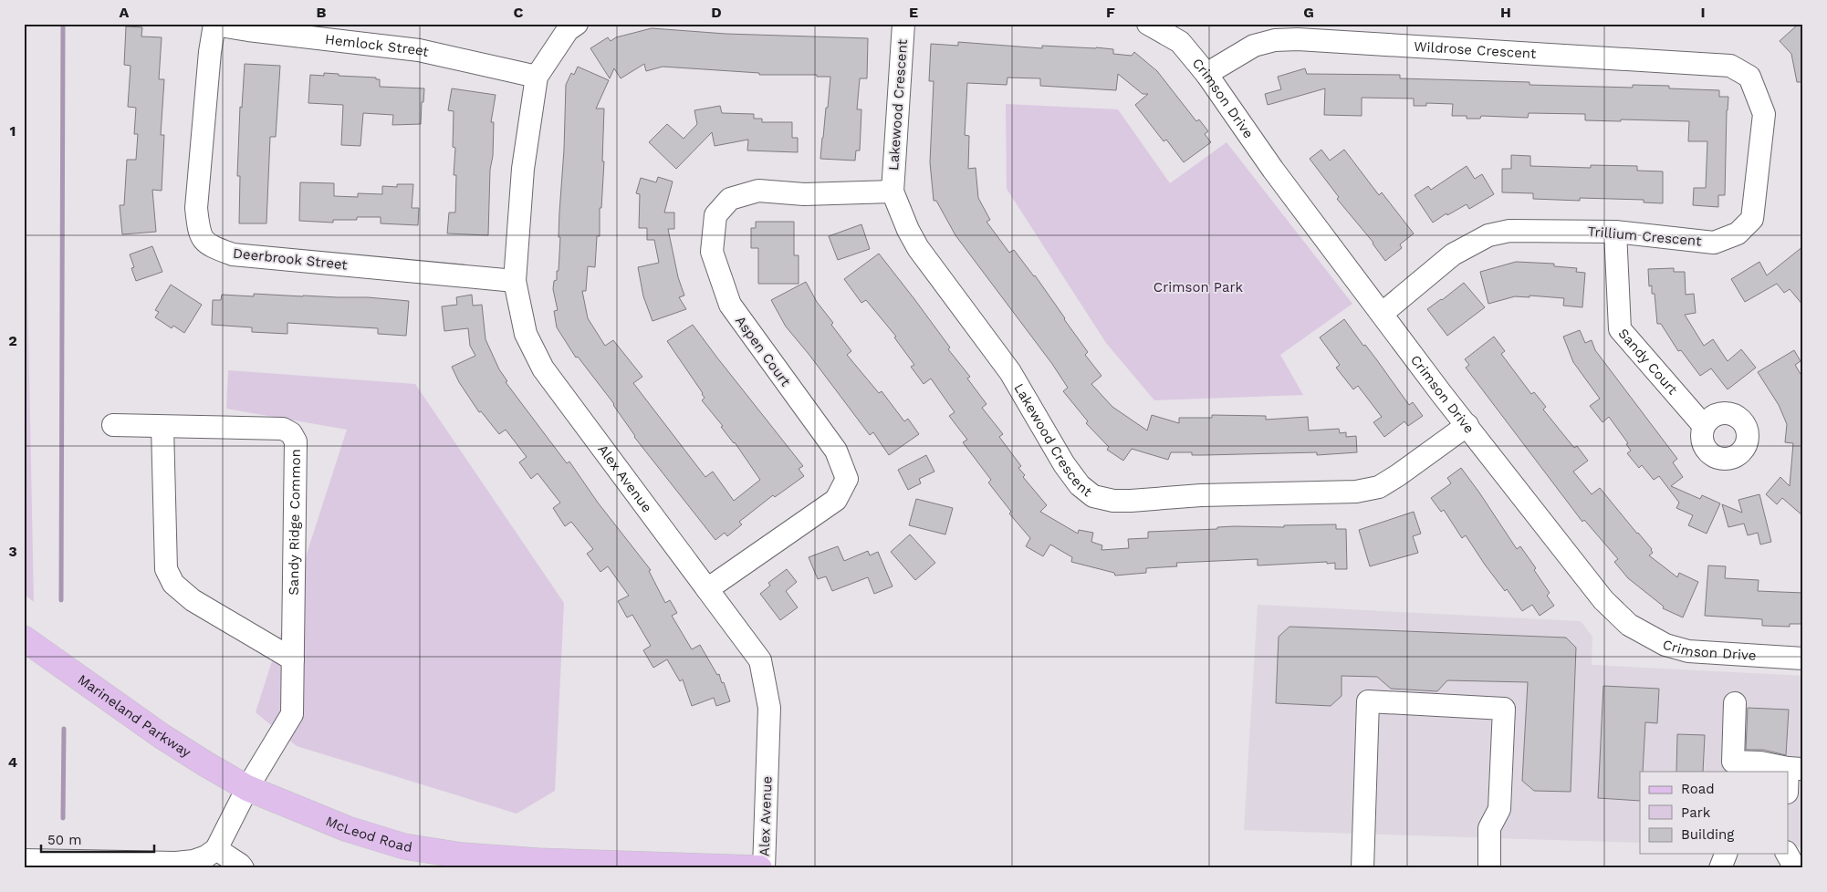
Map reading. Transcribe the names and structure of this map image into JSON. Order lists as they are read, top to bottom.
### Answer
{
  "streets": {
    "main road": ["Marineland Parkway", "McLeod Road"],
    "street": [
      "Hemlock Street",
      "Wildrose Crescent",
      "Crimson Drive",
      "Lakewood Crescent",
      "Trillium Crescent",
      "Deerbrook Street",
      "Aspen Court",
      "Sandy Court",
      "Alex Avenue",
      "Sandy Ridge Common"
    ]
  },
  "crossings": [
    ["Hemlock Street", "Deerbrook Street"],
    ["Hemlock Street", "Alex Avenue"],
    ["Wildrose Crescent", "Crimson Drive"],
    ["Wildrose Crescent", "Trillium Crescent"],
    ["Crimson Drive", "Lakewood Crescent"],
    ["Crimson Drive", "Trillium Crescent"],
    ["Lakewood Crescent", "Aspen Court"],
    ["Trillium Crescent", "Sandy Court"],
    ["Deerbrook Street", "Alex Avenue"],
    ["Aspen Court", "Alex Avenue"],
    ["Sandy Ridge Common", "Marineland Parkway"],
    ["Sandy Ridge Common", "McLeod Road"],
    ["Marineland Parkway", "McLeod Road"]
  ],
  "parks": ["Crimson Park"],
  "legend": ["Road", "Park", "Building"],
  "scale_bar": "50 m",
  "grid": {
    "columns": [
      "A",
      "B",
      "C",
      "D",
      "E",
      "F",
      "G",
      "H",
      "I"
    ],
    "rows": [
      "1",
      "2",
      "3",
      "4"
    ]
  }
}
